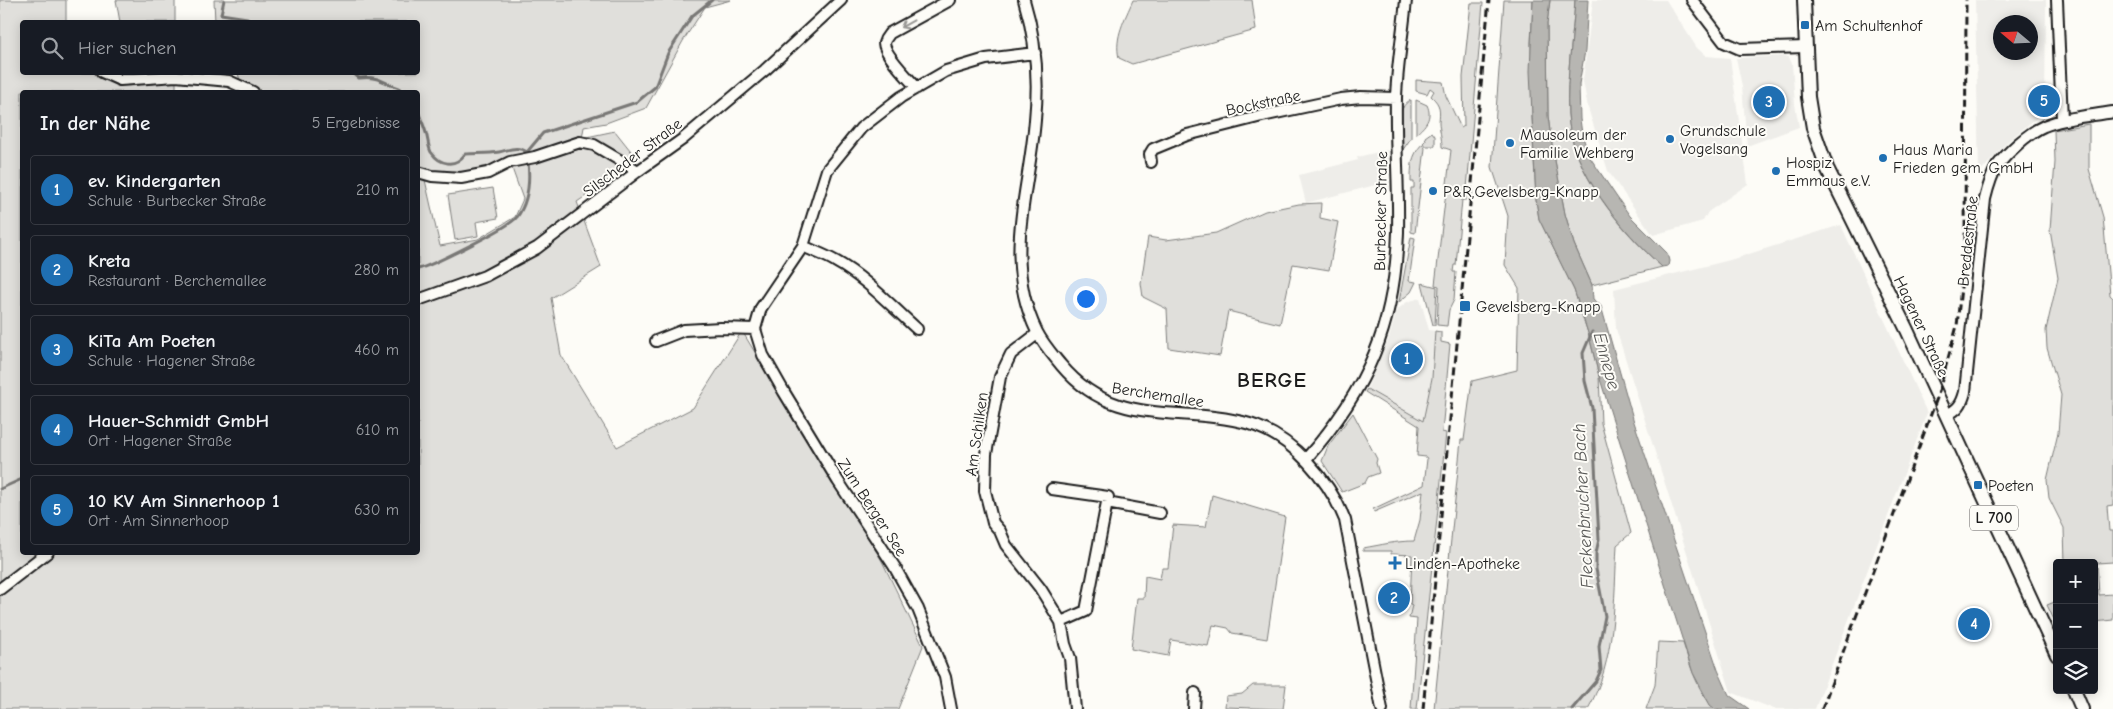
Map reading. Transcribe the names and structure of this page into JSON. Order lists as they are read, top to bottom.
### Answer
{
  "streets": {
    "main road": ["Hagener Straße", "L 700"],
    "street": [
      "Bockstraße",
      "Silscheder Straße",
      "Burbecker Straße",
      "Breddestraße",
      "Berchemallee",
      "Am Schilken",
      "Zum Berger See"
    ]
  },
  "crossings": [
    ["Bockstraße", "Burbecker Straße"],
    ["Burbecker Straße", "Berchemallee"],
    ["Breddestraße", "Hagener Straße"],
    ["Berchemallee", "Am Schilken"]
  ],
  "districts": ["BERGE"],
  "water": ["Ennepe", "Fleckenbrucher Bach"],
  "places": {
    "transit": ["Am Schultenhof", "Gevelsberg-Knapp", "Poeten"],
    "other": [
      "Grundschule Vogelsang",
      "Mausoleum der Familie Wehberg",
      "Haus Maria Frieden gem. GmbH",
      "Hospiz Emmaus e.V.",
      "P&R,Gevelsberg-Knapp"
    ],
    "health": ["Linden-Apotheke"]
  },
  "north": "left",
  "page": {
    "search": "Hier suchen",
    "pins": [
      "5",
      "3",
      "1",
      "2",
      "4"
    ],
    "heading": ["In der Nähe", "5 Ergebnisse"],
    "list": [
      {
        "mark": "1",
        "name": "ev. Kindergarten",
        "note": "Schule · Burbecker Straße",
        "value": "210 m"
      },
      {
        "mark": "2",
        "name": "Kreta",
        "note": "Restaurant · Berchemallee",
        "value": "280 m"
      },
      {
        "mark": "3",
        "name": "KiTa Am Poeten",
        "note": "Schule · Hagener Straße",
        "value": "460 m"
      },
      {
        "mark": "4",
        "name": "Hauer-Schmidt GmbH",
        "note": "Ort · Hagener Straße",
        "value": "610 m"
      },
      {
        "mark": "5",
        "name": "10 KV Am Sinnerhoop 1",
        "note": "Ort · Am Sinnerhoop",
        "value": "630 m"
      }
    ],
    "map_buttons": ["+", "−"]
  }
}
